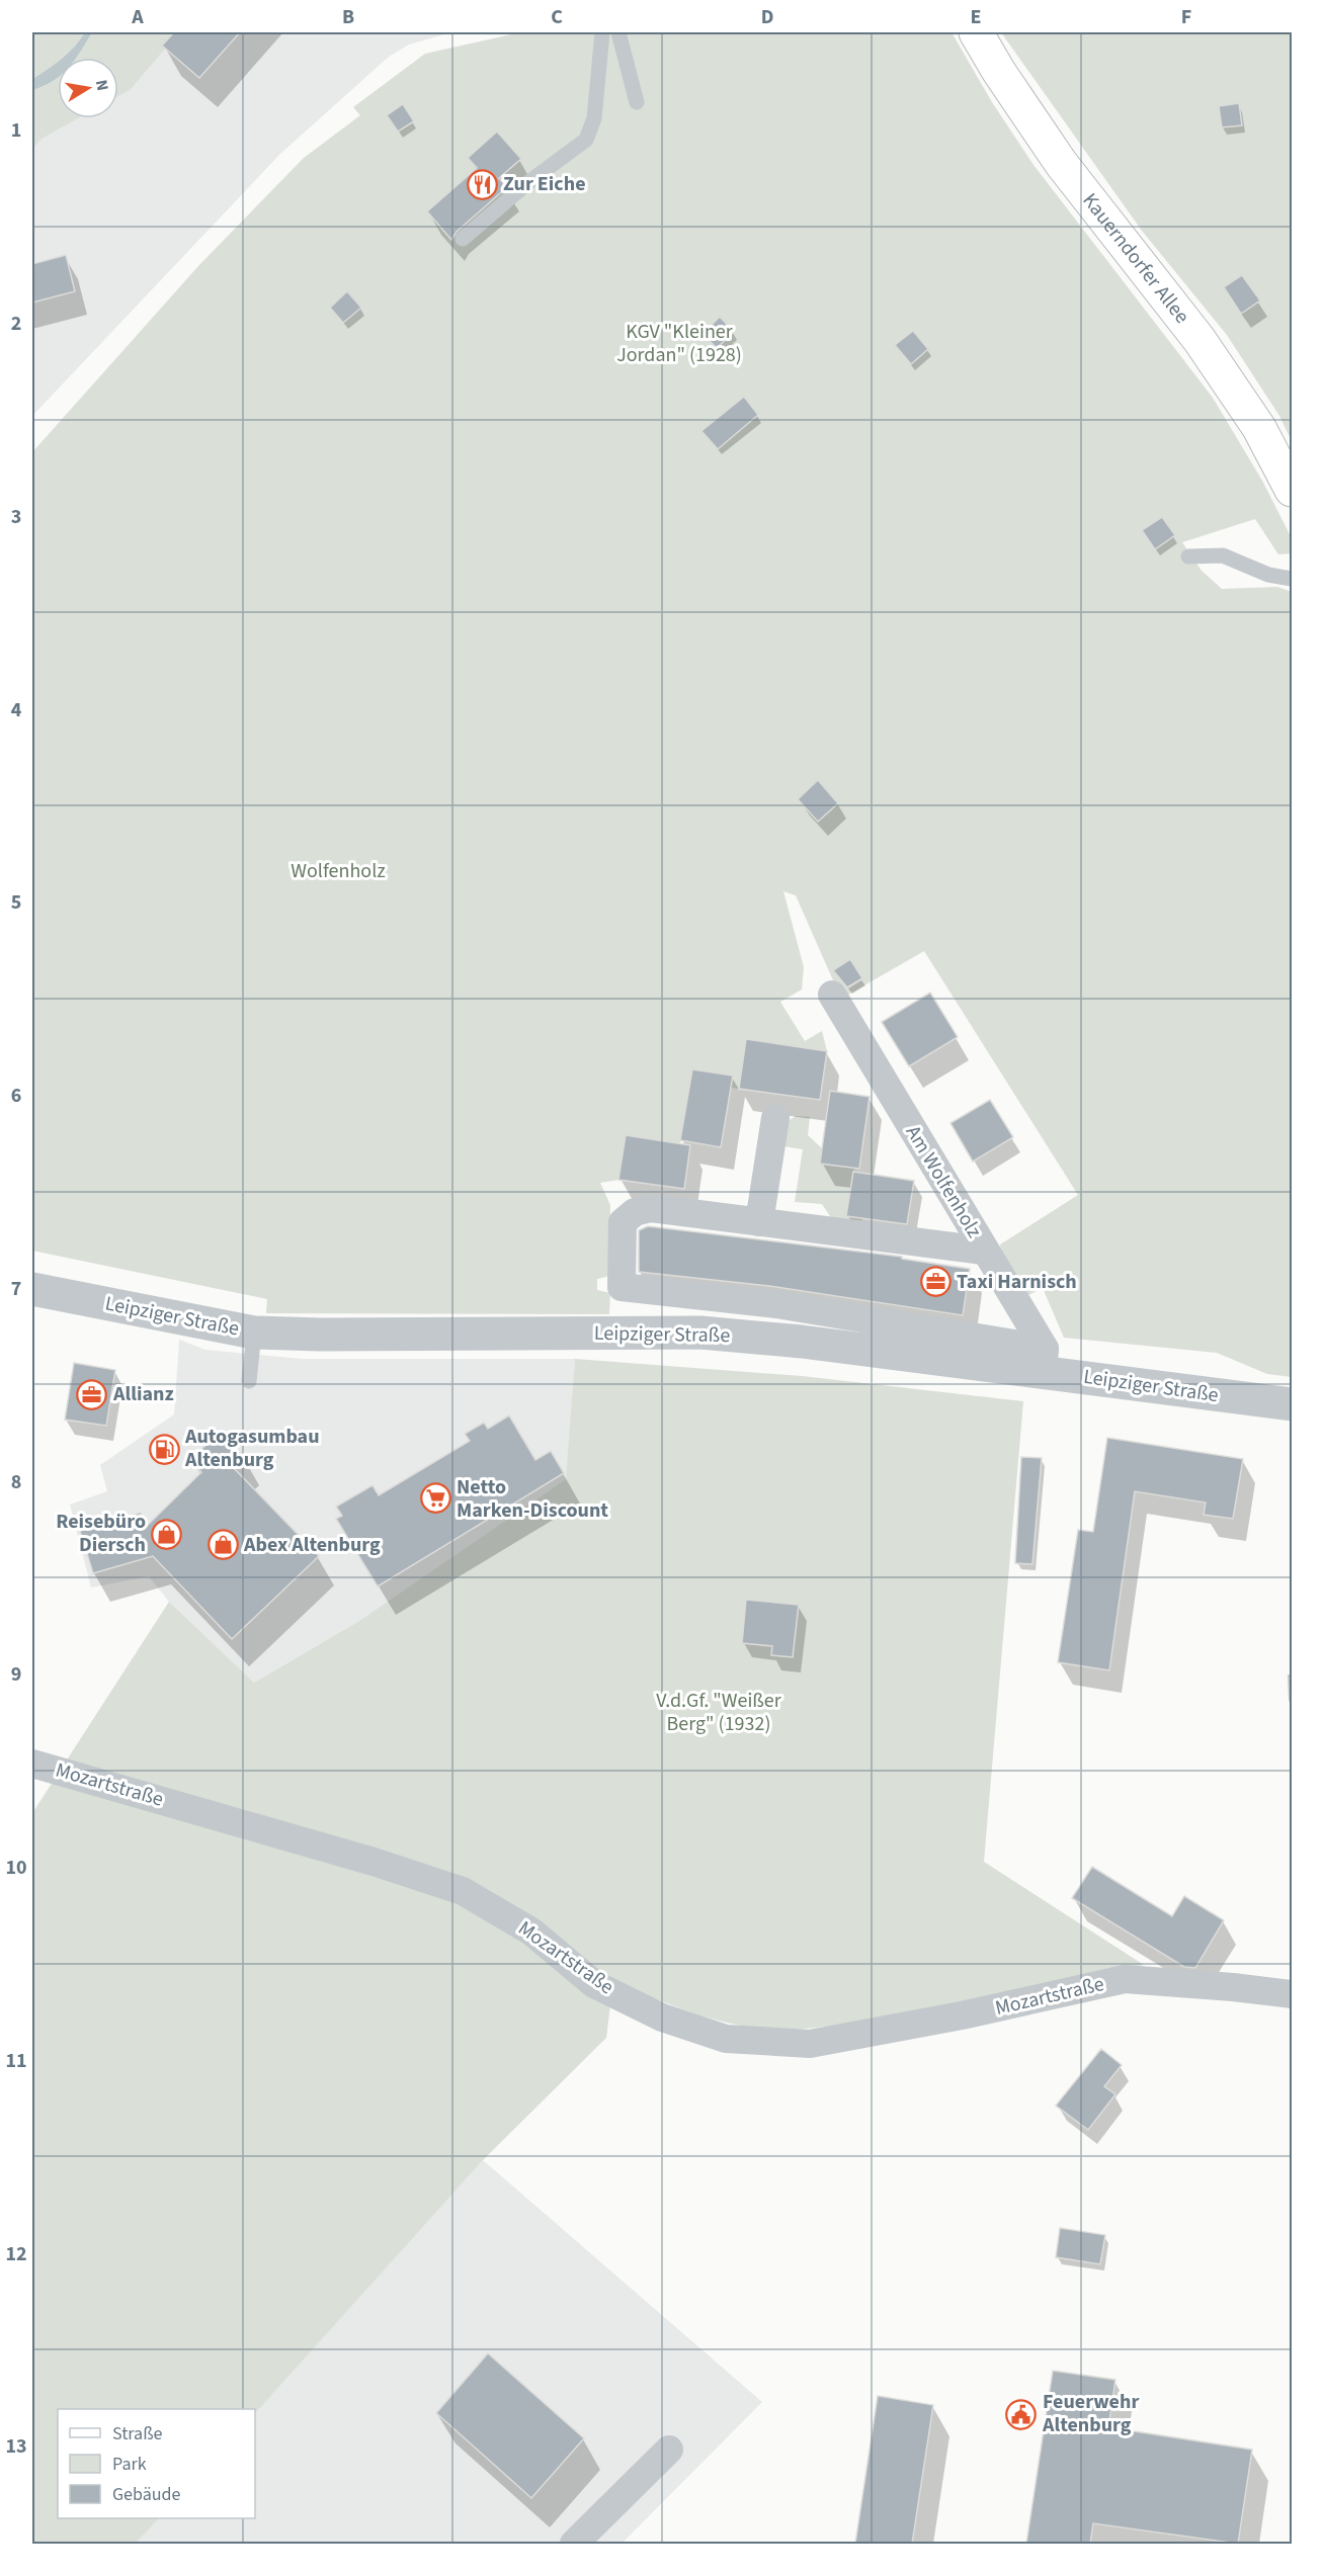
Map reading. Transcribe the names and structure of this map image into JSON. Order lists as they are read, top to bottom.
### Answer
{
  "streets": {
    "main road": ["Kauerndorfer Allee"],
    "street": ["Am Wolfenholz", "Leipziger Straße", "Mozartstraße"]
  },
  "crossings": [
    ["Am Wolfenholz", "Leipziger Straße"]
  ],
  "parks": ["KGV \"Kleiner Jordan\" (1928)", "Wolfenholz", "V.d.Gf. \"Weißer Berg\" (1932)"],
  "places": {
    "restaurant": ["Zur Eiche"],
    "office": ["Taxi Harnisch", "Allianz"],
    "fuel station": ["Autogasumbau Altenburg"],
    "supermarket": ["Netto Marken-Discount"],
    "shop": ["Reisebüro Diersch", "Abex Altenburg"],
    "public building": ["Feuerwehr Altenburg"]
  },
  "legend": ["Straße", "Park", "Gebäude"],
  "north": "right",
  "grid": {
    "columns": [
      "A",
      "B",
      "C",
      "D",
      "E",
      "F"
    ],
    "rows": [
      "1",
      "2",
      "3",
      "4",
      "5",
      "6",
      "7",
      "8",
      "9",
      "10",
      "11",
      "12",
      "13"
    ]
  }
}
